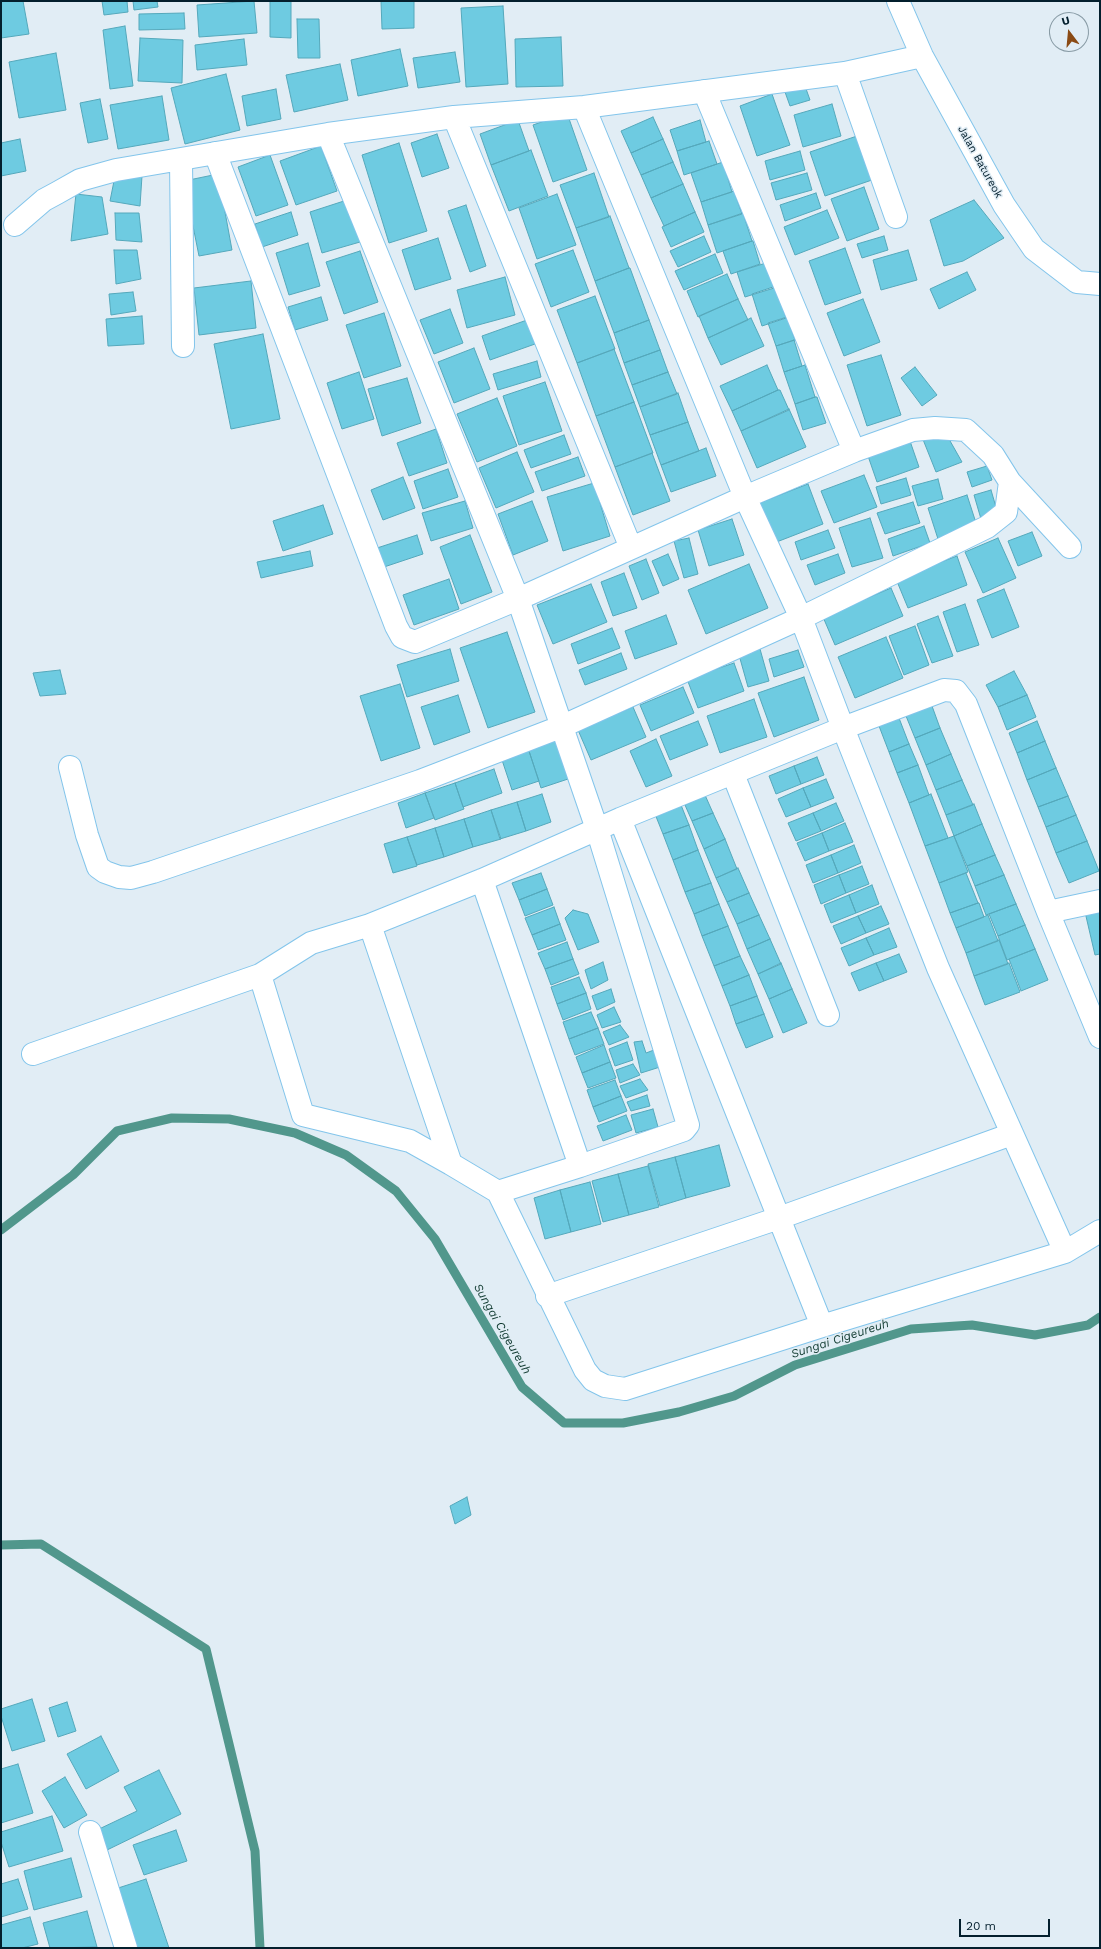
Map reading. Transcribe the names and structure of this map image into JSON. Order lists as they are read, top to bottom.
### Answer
{
  "streets": {
    "street": ["Jalan Batureok"]
  },
  "water": ["Sungai Cigeureuh"],
  "scale_bar": "20 m",
  "north": "top"
}
